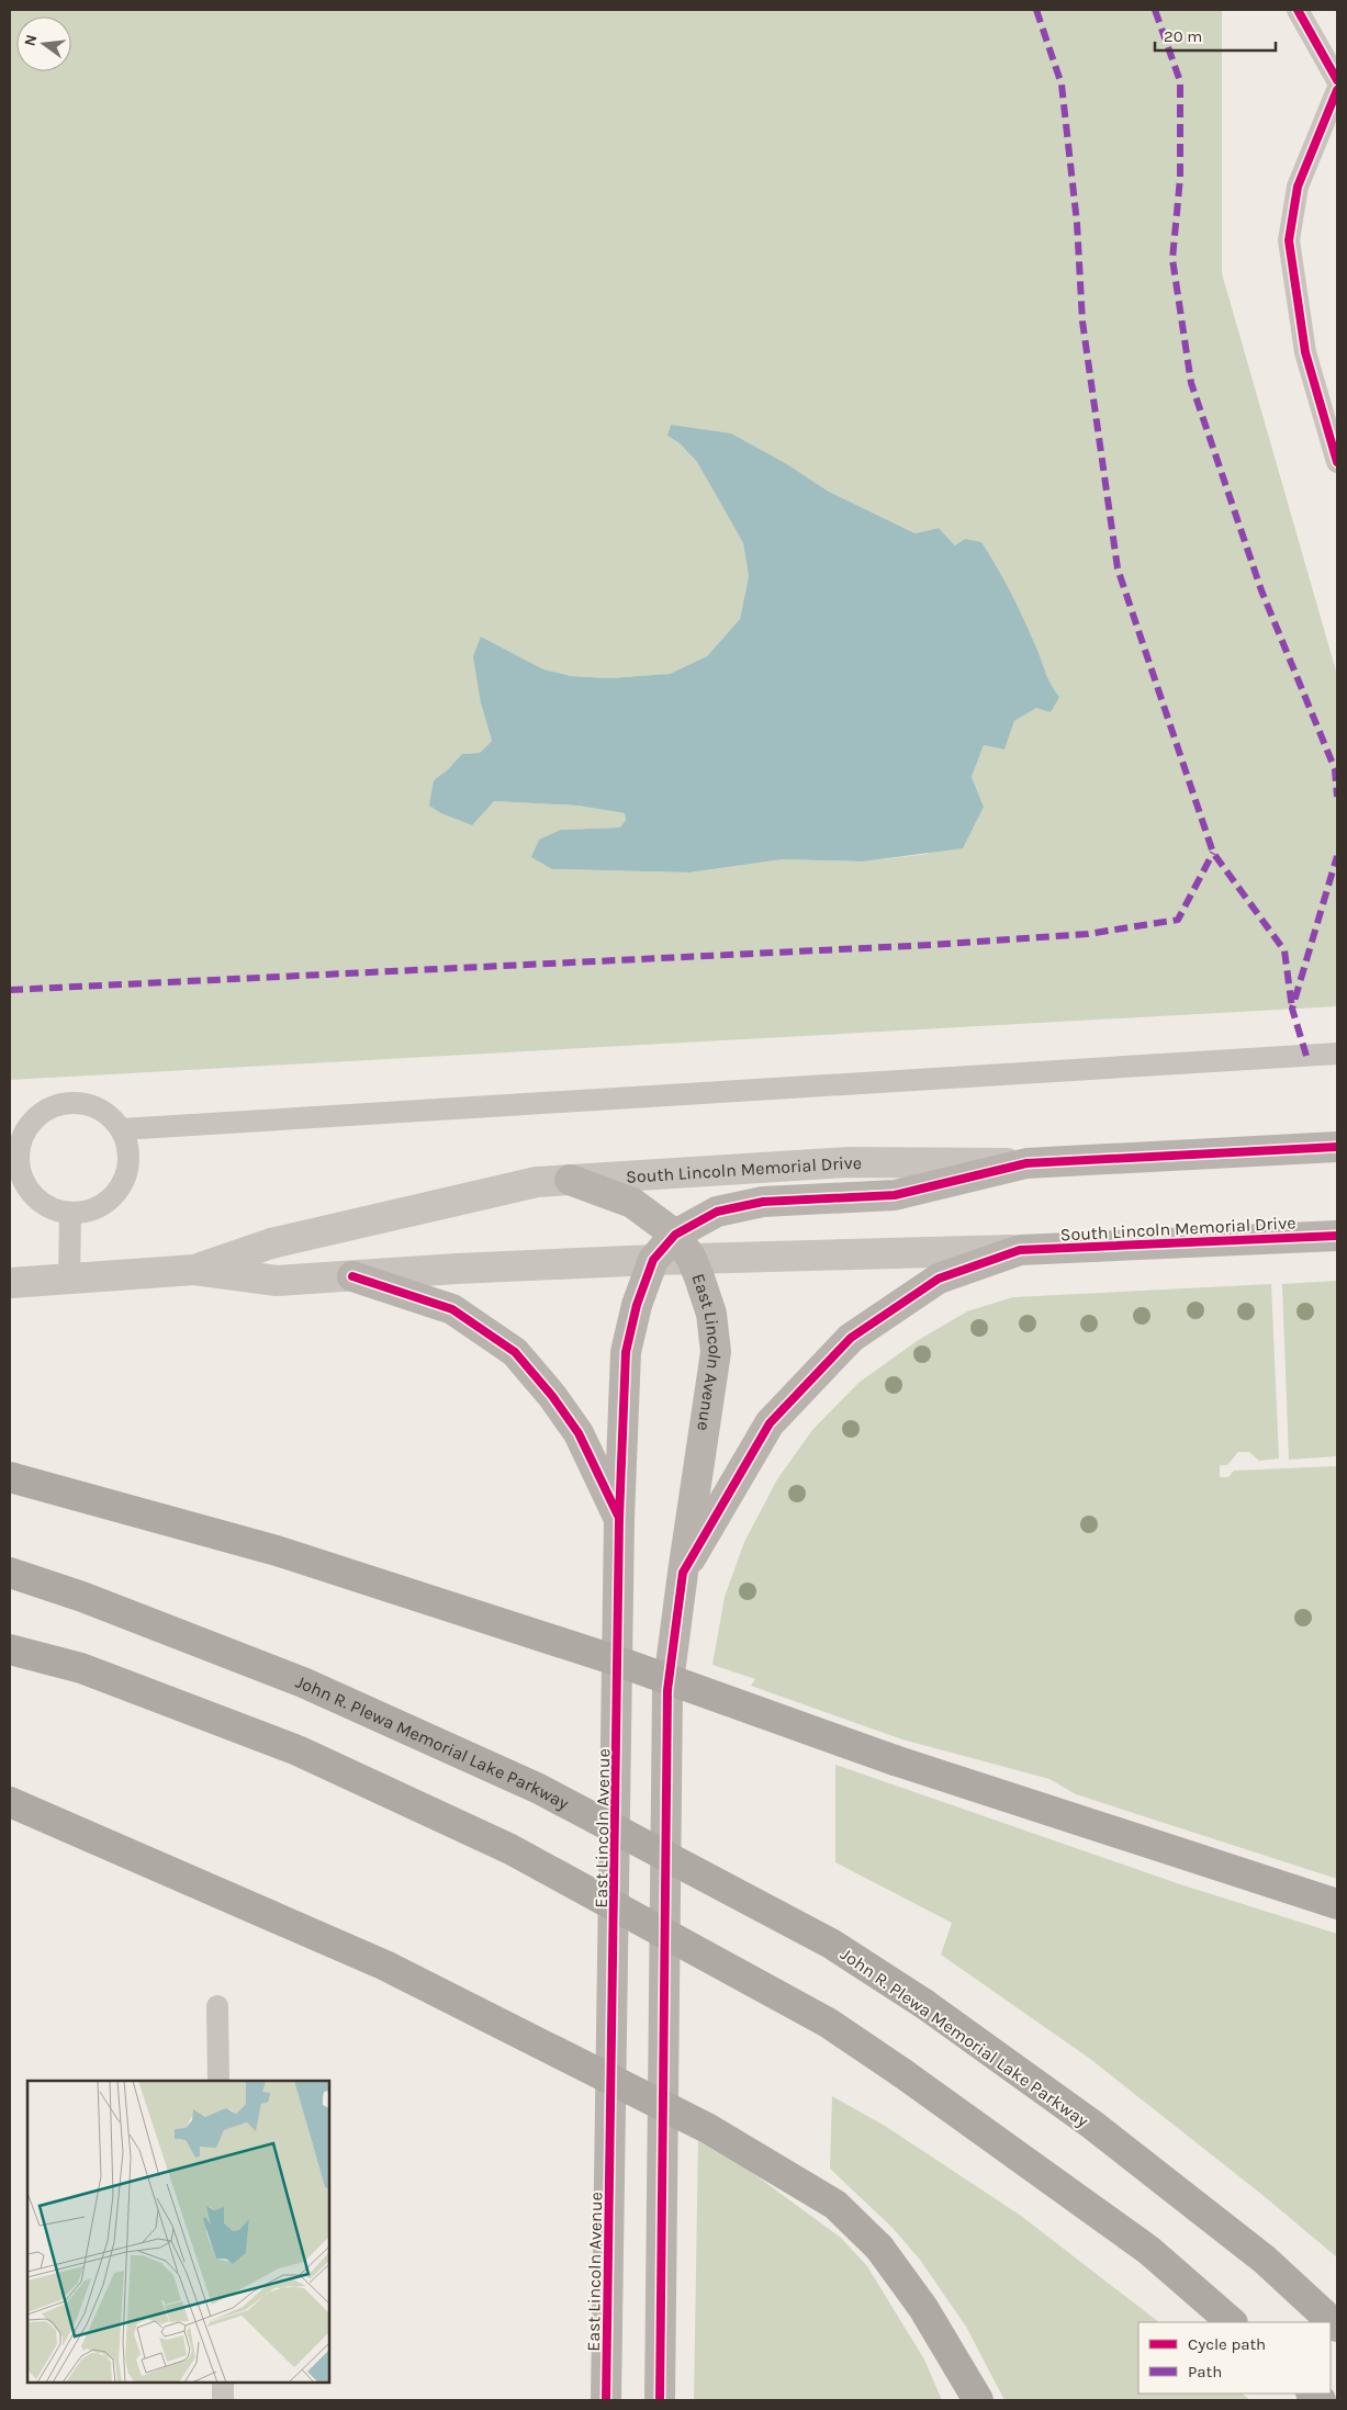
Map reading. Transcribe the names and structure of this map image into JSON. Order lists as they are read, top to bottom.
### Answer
{
  "streets": {
    "highway": ["John R. Plewa Memorial Lake Parkway"],
    "main road": ["South Lincoln Memorial Drive", "East Lincoln Avenue"]
  },
  "crossings": [
    ["South Lincoln Memorial Drive", "East Lincoln Avenue"]
  ],
  "legend": ["Cycle path", "Path"],
  "scale_bar": "20 m",
  "north": "left"
}
